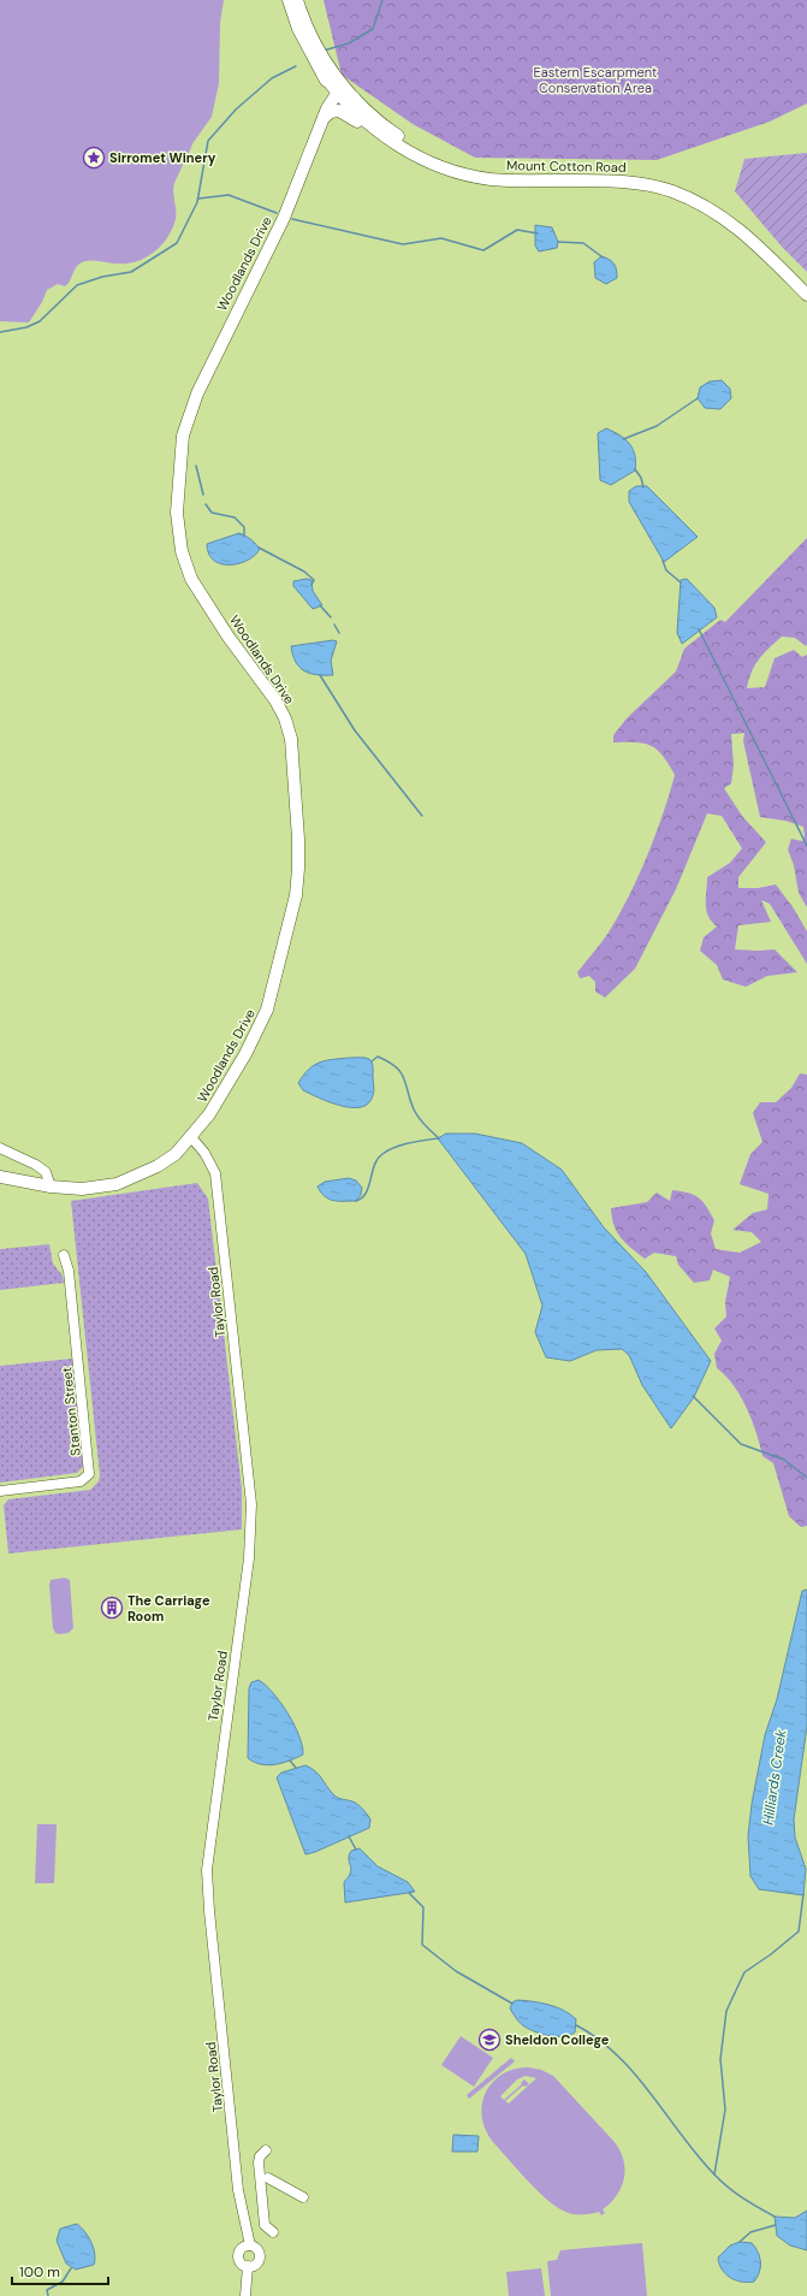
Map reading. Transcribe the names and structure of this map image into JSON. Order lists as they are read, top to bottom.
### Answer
{
  "streets": {
    "main road": ["Mount Cotton Road", "Woodlands Drive"],
    "street": ["Taylor Road", "Stanton Street"]
  },
  "crossings": [
    ["Woodlands Drive", "Taylor Road"]
  ],
  "water": ["Hilliards Creek"],
  "parks": ["Eastern Escarpment Conservation Area"],
  "places": {
    "place": ["Sirromet Winery"],
    "building": ["The Carriage Room"],
    "school or university": ["Sheldon College"]
  },
  "scale_bar": "100 m"
}
